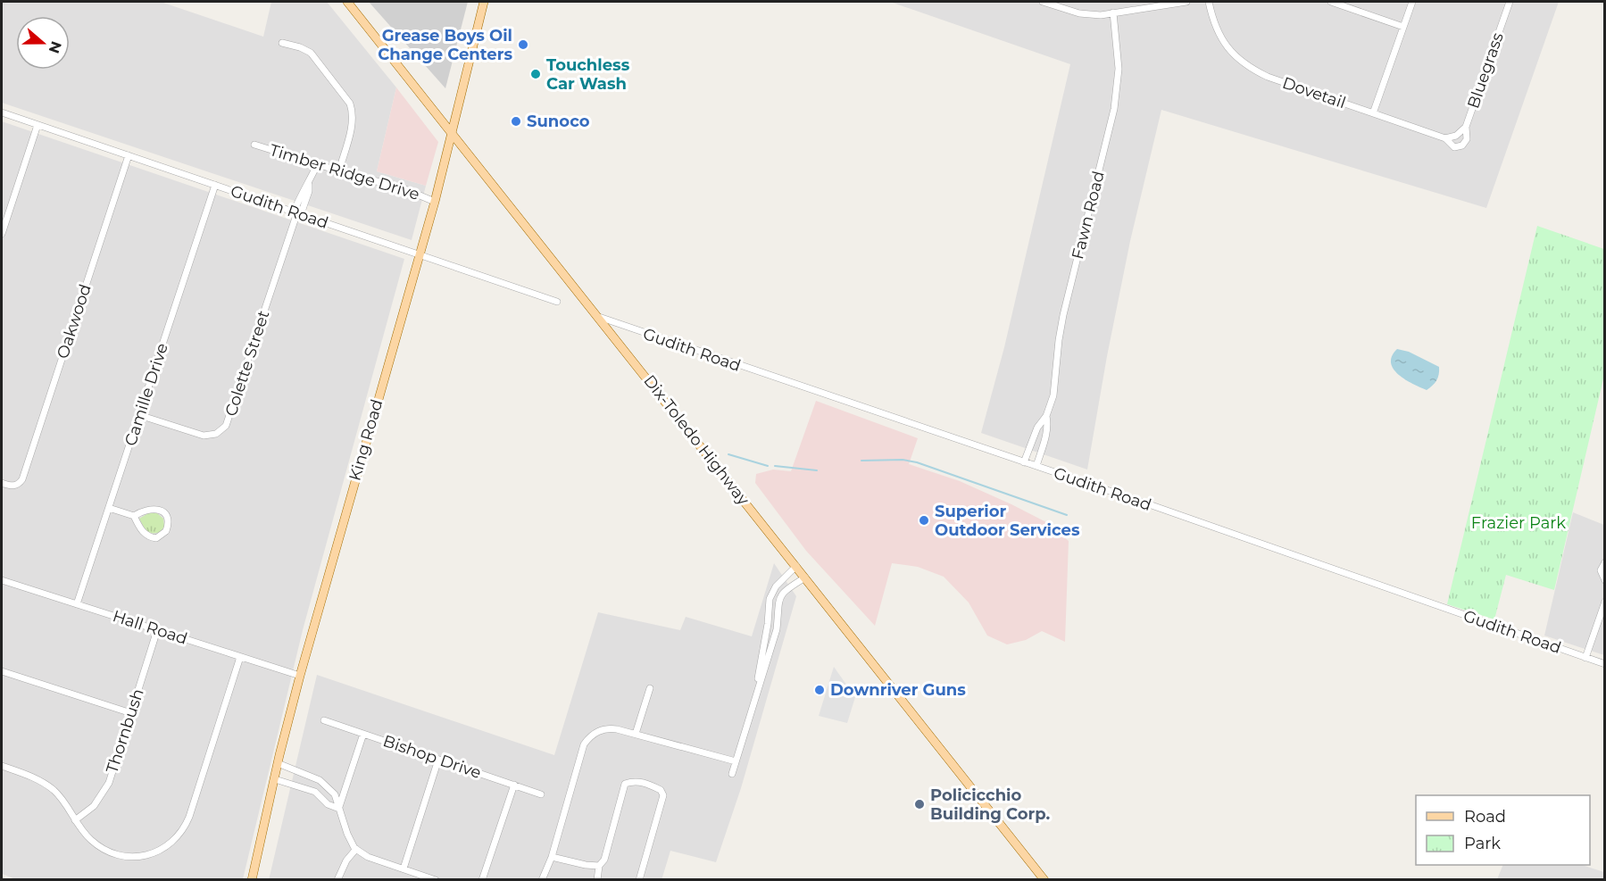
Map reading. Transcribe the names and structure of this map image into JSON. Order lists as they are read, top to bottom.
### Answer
{
  "streets": {
    "main road": ["King Road", "Dix-Toledo Highway"],
    "street": [
      "Bluegrass",
      "Dovetail",
      "Timber Ridge Drive",
      "Gudith Road",
      "Fawn Road",
      "Oakwood",
      "Colette Street",
      "Camille Drive",
      "Hall Road",
      "Thornbush",
      "Bishop Drive"
    ]
  },
  "crossings": [
    ["Bluegrass", "Dovetail"],
    ["Timber Ridge Drive", "Colette Street"],
    ["Timber Ridge Drive", "King Road"],
    ["Gudith Road", "Fawn Road"],
    ["Gudith Road", "Oakwood"],
    ["Gudith Road", "Colette Street"],
    ["Gudith Road", "Camille Drive"],
    ["Gudith Road", "King Road"],
    ["Gudith Road", "Dix-Toledo Highway"],
    ["Colette Street", "Camille Drive"],
    ["Camille Drive", "Hall Road"],
    ["King Road", "Dix-Toledo Highway"],
    ["King Road", "Hall Road"],
    ["Hall Road", "Thornbush"]
  ],
  "parks": ["Frazier Park"],
  "places": [
    "Grease Boys Oil Change Centers",
    "Touchless Car Wash",
    "Sunoco",
    "Superior Outdoor Services",
    "Downriver Guns",
    "Policicchio Building Corp."
  ],
  "legend": ["Road", "Park"],
  "north": "right"
}
